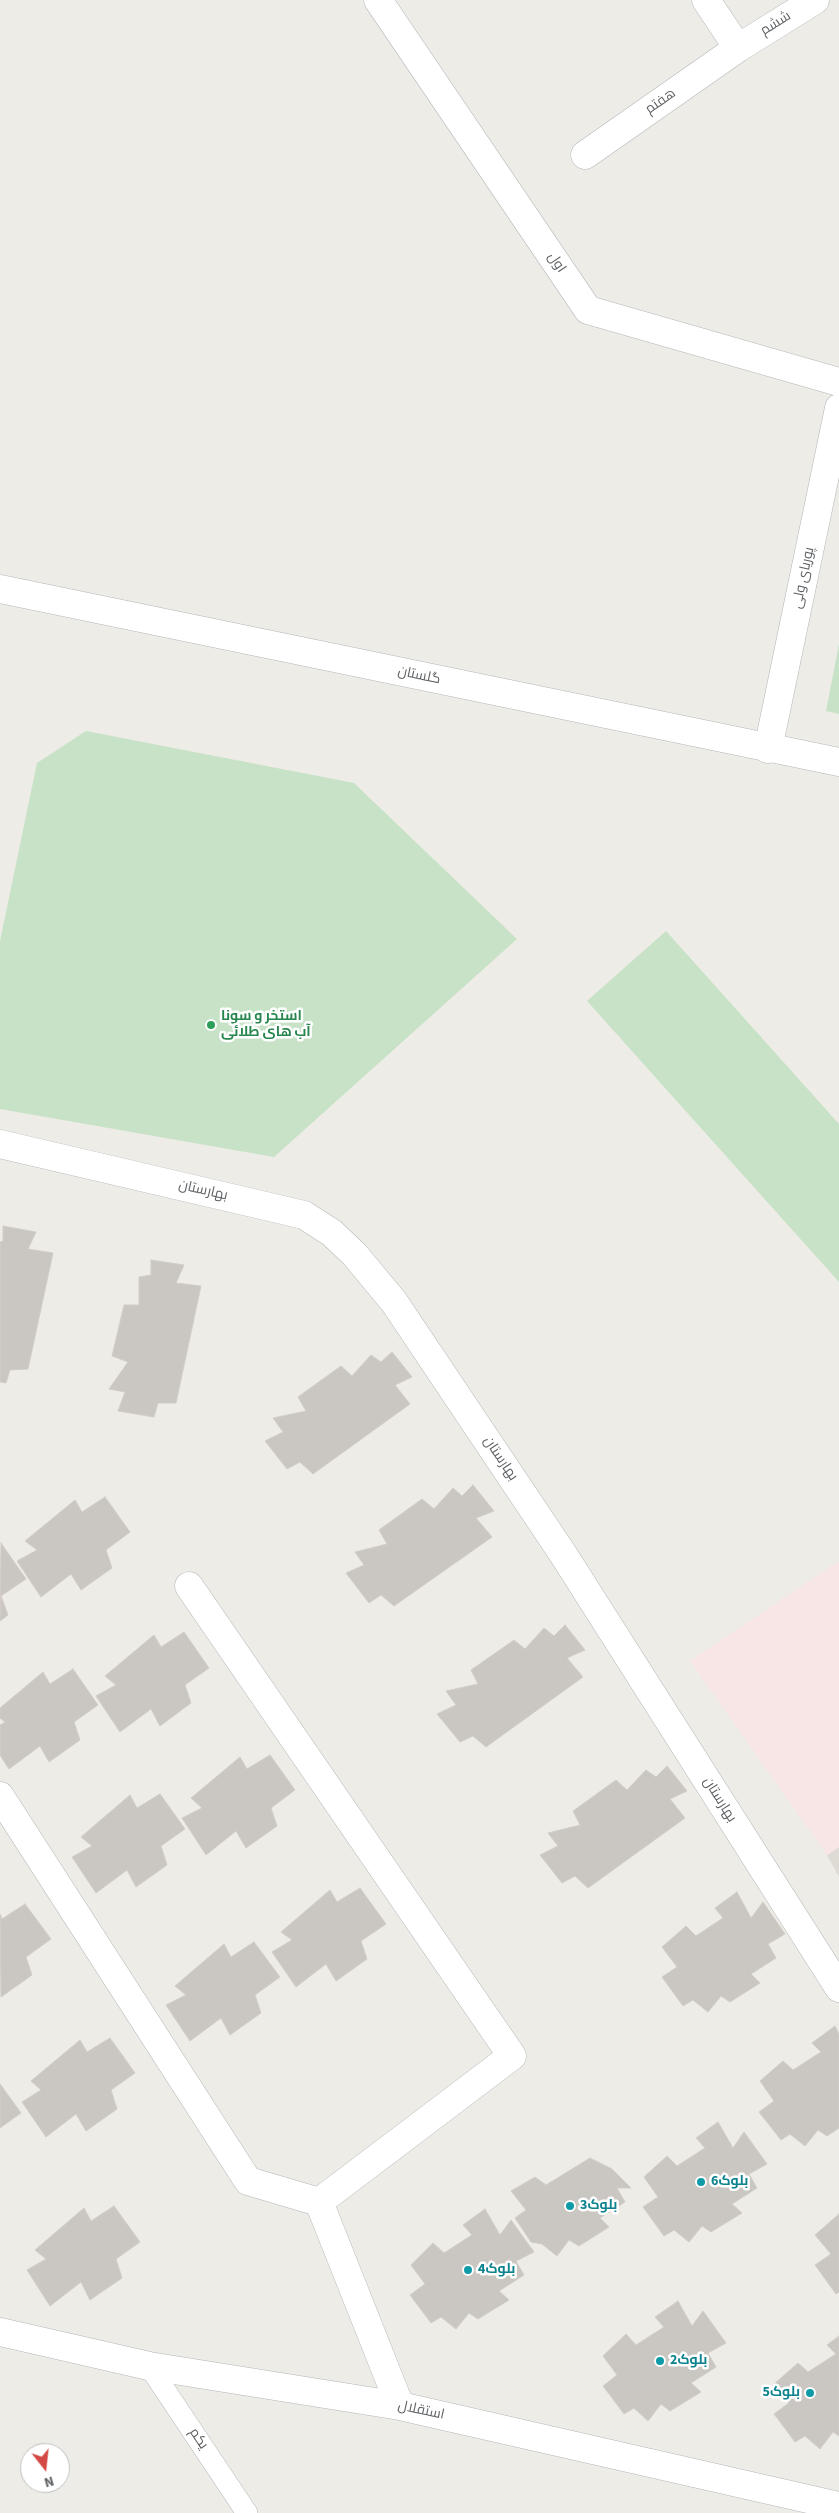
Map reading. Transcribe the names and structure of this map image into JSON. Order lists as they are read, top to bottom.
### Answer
{
  "streets": {
    "street": [
      "ششم",
      "هفتم",
      "اول",
      "پوریای ولی",
      "گلستان",
      "بهارستان",
      "استقلال"
    ],
    "lane": ["یکم"]
  },
  "crossings": [
    ["ششم", "هفتم"],
    ["پوریای ولی", "گلستان"],
    ["استقلال", "یکم"]
  ],
  "places": [
    "استخر و سونا آب های طلائی",
    "بلوک6",
    "بلوک3",
    "بلوک4",
    "بلوک2",
    "بلوک5"
  ],
  "north": "bottom"
}
